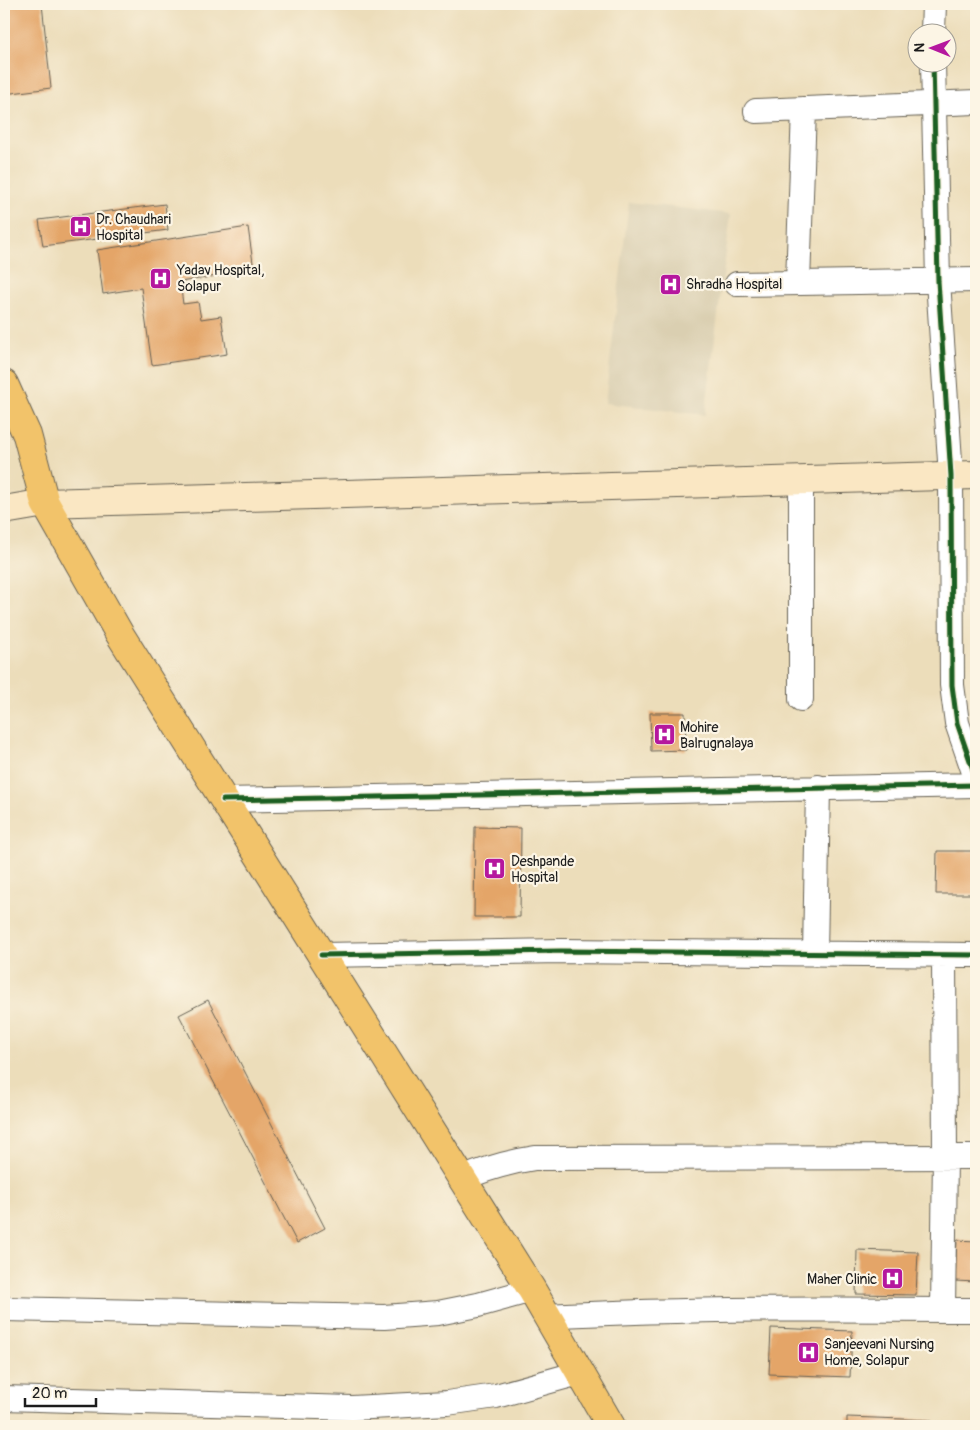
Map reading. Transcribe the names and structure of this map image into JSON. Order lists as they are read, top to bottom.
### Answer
{
  "places": {
    "hospital": [
      "Dr. Chaudhari Hospital",
      "Yadav Hospital, Solapur",
      "Shradha Hospital",
      "Mohire Balrugnalaya",
      "Deshpande Hospital",
      "Maher Clinic",
      "Sanjeevani Nursing Home, Solapur"
    ]
  },
  "scale_bar": "20 m",
  "north": "left"
}
